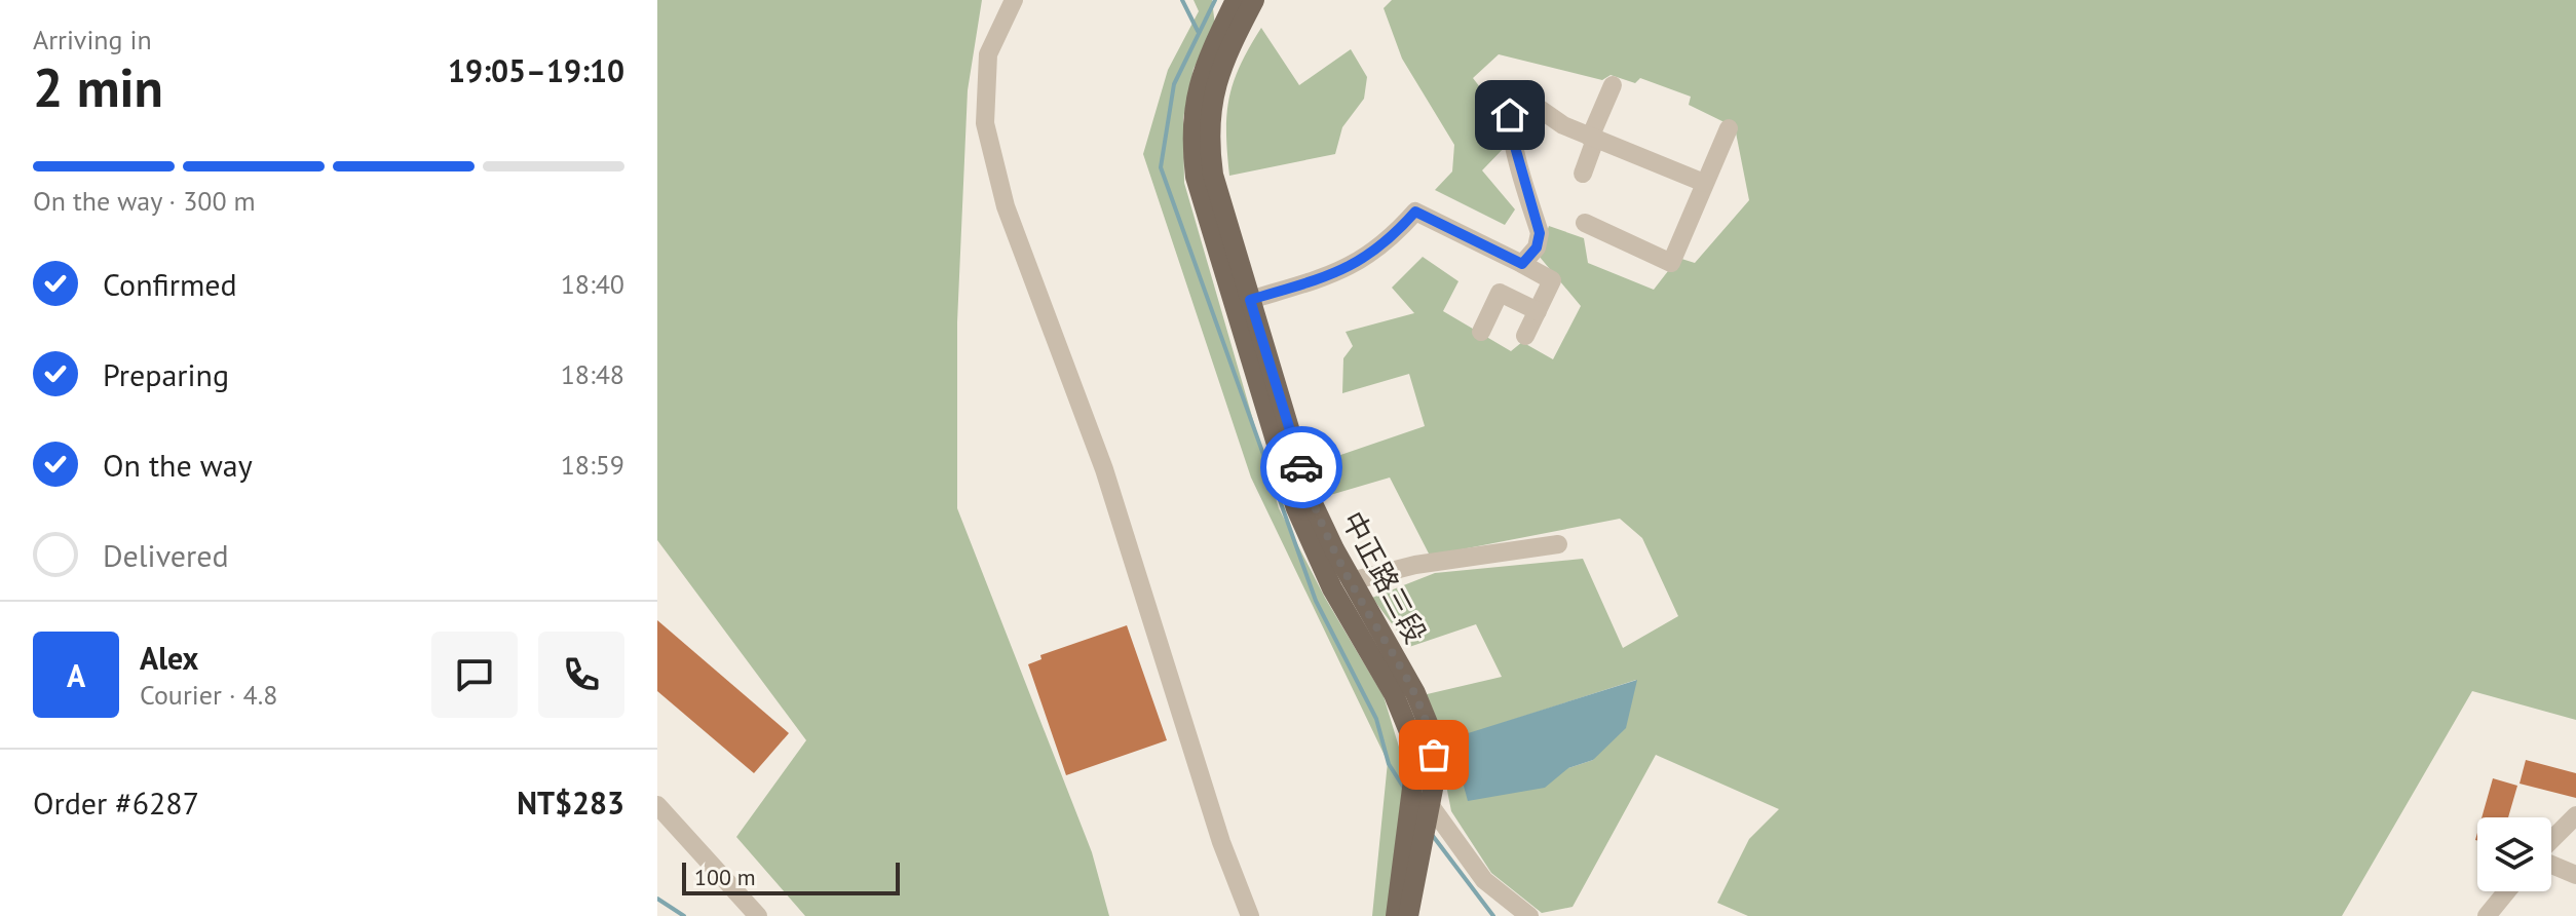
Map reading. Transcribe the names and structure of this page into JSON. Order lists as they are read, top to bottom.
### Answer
{
  "streets": {
    "main road": ["中正路三段"]
  },
  "scale_bar": "100 m",
  "page": {
    "heading": ["2 min", "Arriving in", "19:05–19:10"],
    "panel": [
      "Alex",
      "Courier · 4.8",
      "Order #6287",
      "NT$283"
    ],
    "bar": "On the way · 300 m",
    "list": [
      ["Confirmed", "18:40"],
      ["Preparing", "18:48"],
      ["On the way", "18:59"],
      "Delivered"
    ],
    "round": "A",
    "scale": "100 m"
  }
}
